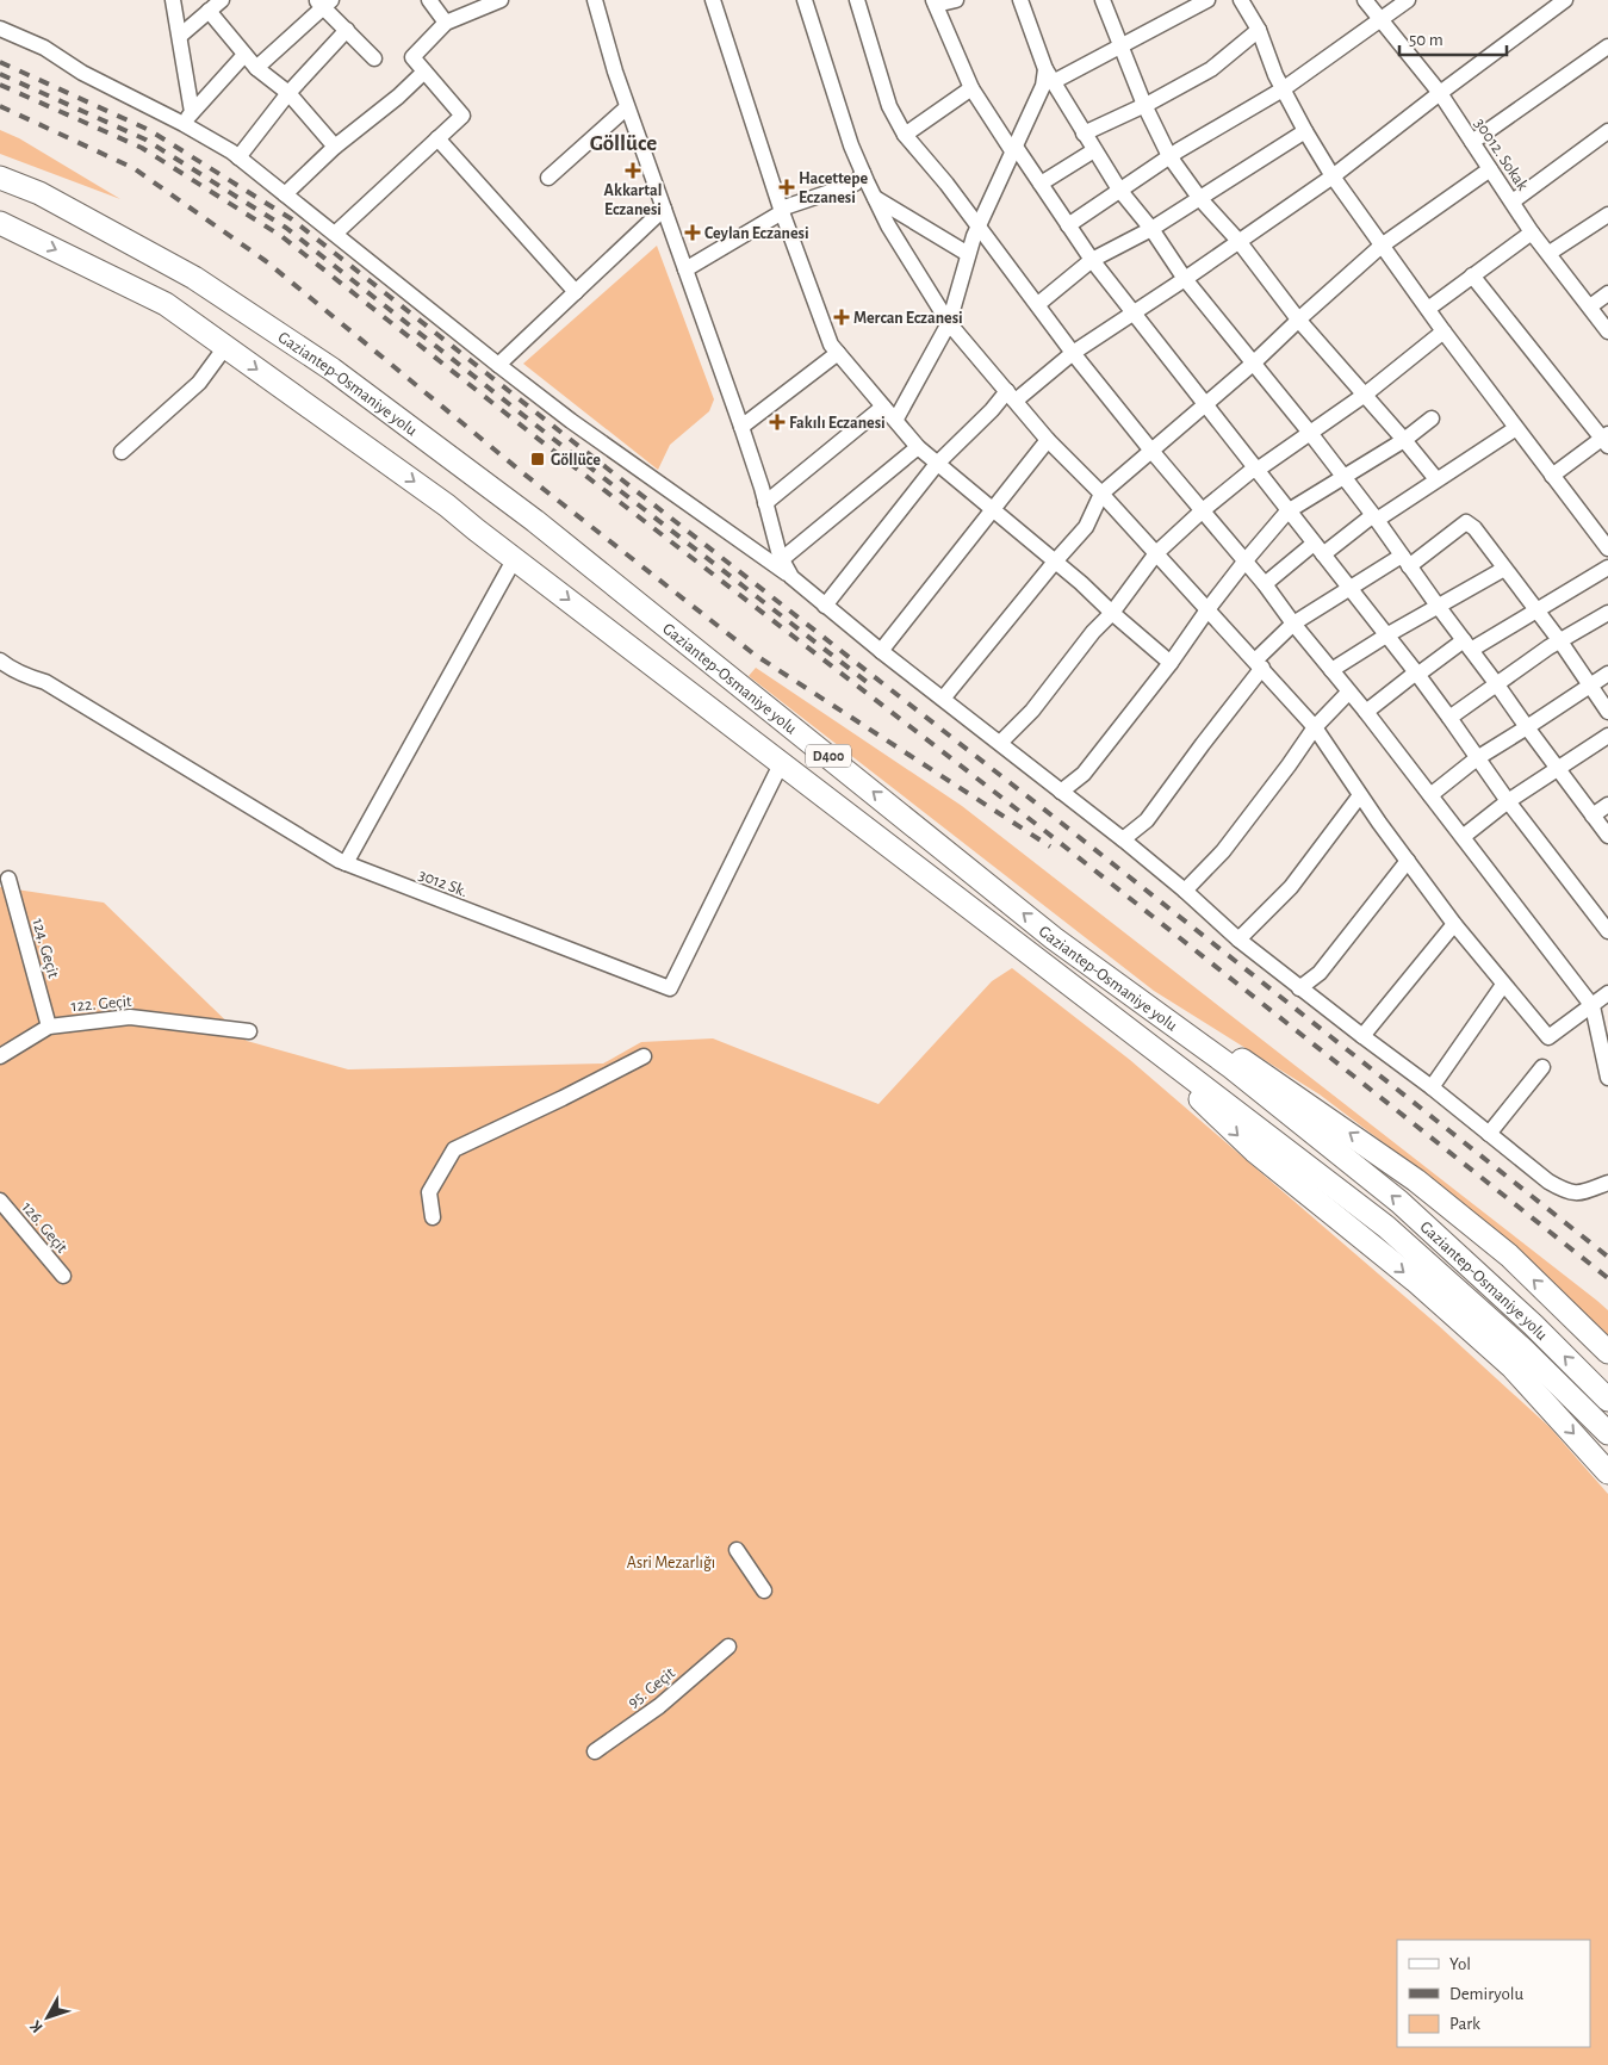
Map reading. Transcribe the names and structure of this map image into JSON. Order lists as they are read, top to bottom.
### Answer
{
  "streets": {
    "highway": ["Gaziantep-Osmaniye yolu", "D400"],
    "street": [
      "30012. Sokak",
      "3012 Sk.",
      "124. Geçit",
      "122. Geçit",
      "126. Geçit",
      "95. Geçit"
    ]
  },
  "crossings": [
    ["Gaziantep-Osmaniye yolu", "3012 Sk."],
    ["124. Geçit", "122. Geçit"]
  ],
  "districts": ["Göllüce"],
  "parks": ["Asri Mezarlığı"],
  "places": {
    "health": [
      "Akkartal Eczanesi",
      "Hacettepe Eczanesi",
      "Ceylan Eczanesi",
      "Mercan Eczanesi",
      "Fakılı Eczanesi"
    ],
    "transit": ["Göllüce"]
  },
  "legend": ["Yol", "Demiryolu", "Park"],
  "scale_bar": "50 m",
  "north": "bottom left"
}
